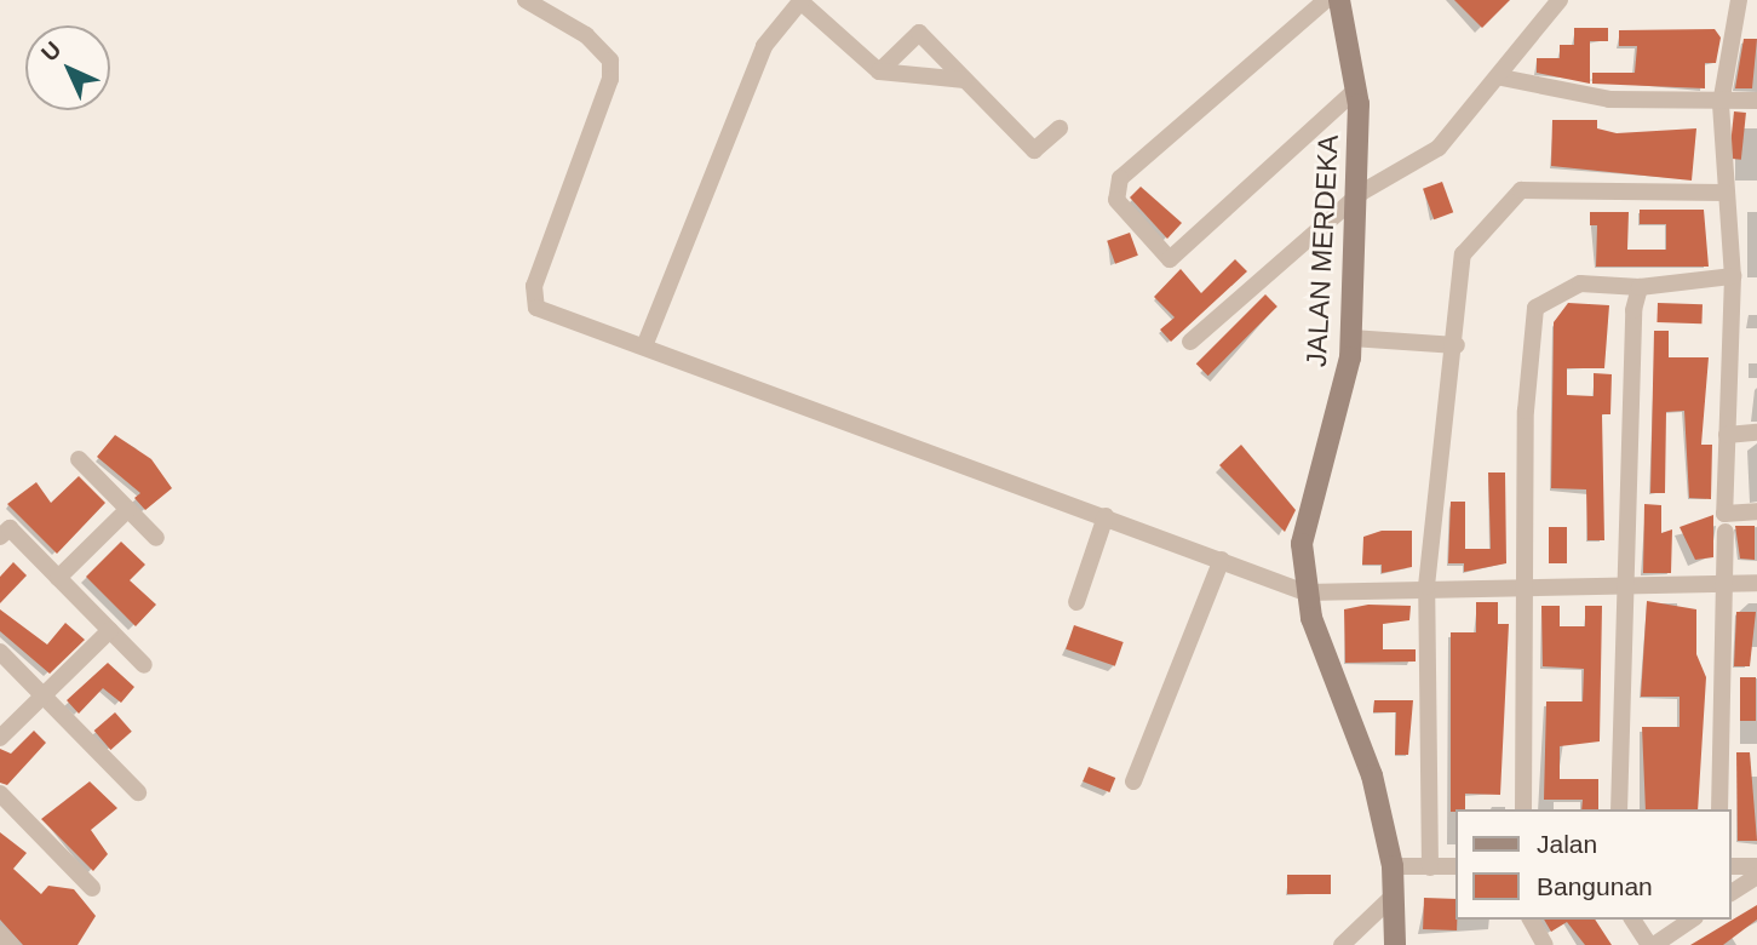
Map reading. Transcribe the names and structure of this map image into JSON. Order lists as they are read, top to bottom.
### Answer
{
  "streets": {
    "street": ["JALAN MERDEKA"]
  },
  "legend": ["Jalan", "Bangunan"],
  "north": "top left"
}
